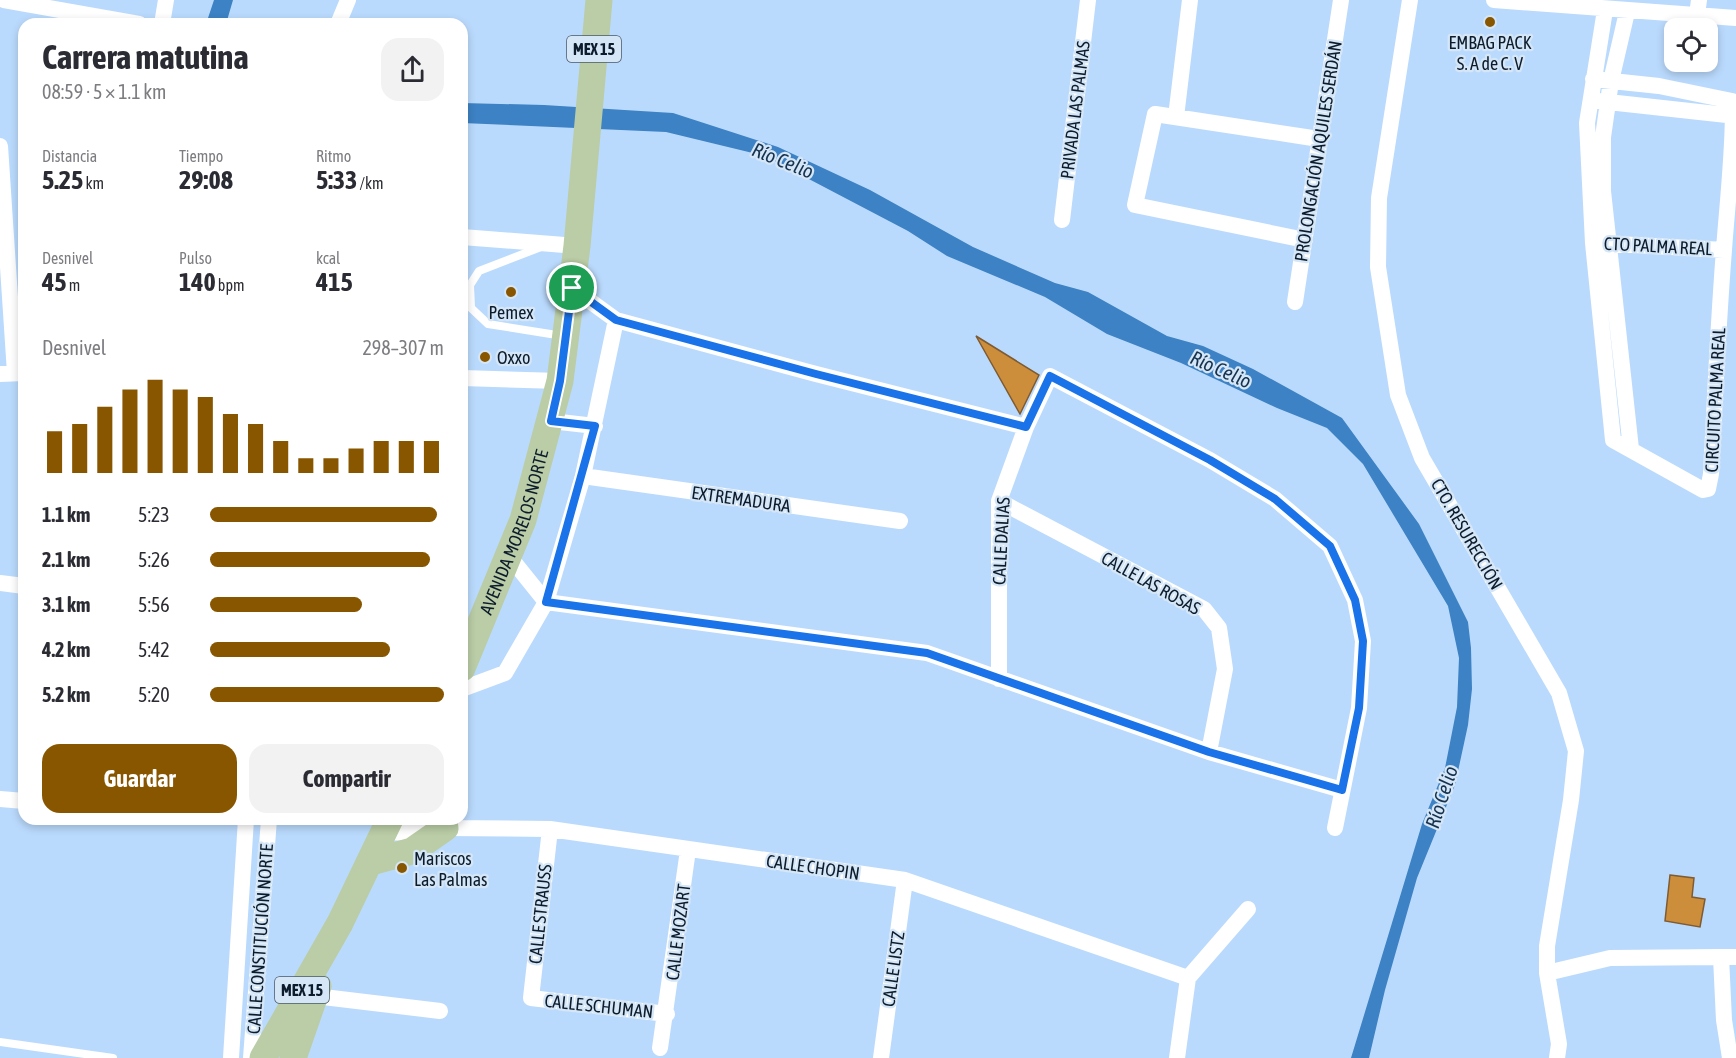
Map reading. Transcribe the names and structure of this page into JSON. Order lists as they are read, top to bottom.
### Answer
{
  "streets": {
    "main road": ["MEX 15", "AVENIDA MORELOS NORTE"],
    "street": [
      "PRIVADA LAS PALMAS",
      "PROLONGACIÓN AQUILES SERDÁN",
      "CTO PALMA REAL",
      "CIRCUITO PALMA REAL",
      "EXTREMADURA",
      "CTO. RESURECCIÓN",
      "CALLE DALIAS",
      "CALLE LAS ROSAS",
      "CALLE CHOPIN",
      "CALLE STRAUSS",
      "CALLE MOZART",
      "CALLE CONSTITUCIÓN NORTE",
      "CALLE LISTZ",
      "CALLE SCHUMAN"
    ]
  },
  "crossings": [
    ["MEX 15", "CALLE CHOPIN"],
    ["MEX 15", "CALLE CONSTITUCIÓN NORTE"],
    ["CTO PALMA REAL", "CIRCUITO PALMA REAL"],
    ["CALLE DALIAS", "CALLE LAS ROSAS"],
    ["CALLE CHOPIN", "CALLE STRAUSS"],
    ["CALLE CHOPIN", "CALLE MOZART"],
    ["CALLE CHOPIN", "CALLE LISTZ"],
    ["CALLE STRAUSS", "CALLE SCHUMAN"],
    ["CALLE MOZART", "CALLE SCHUMAN"]
  ],
  "water": ["Río Celio"],
  "places": [
    "EMBAG PACK S. A de C. V",
    "Pemex",
    "Oxxo",
    "Mariscos Las Palmas"
  ],
  "page": {
    "heading": ["Carrera matutina", "08:59 · 5 × 1.1 km"],
    "stats": [
      ["Distancia", "5.25 km"],
      ["Tiempo", "29:08"],
      ["Ritmo", "5:33 /km"],
      ["Desnivel", "45 m"],
      ["Pulso", "140 bpm"],
      ["kcal", "415"]
    ],
    "chart": ["Desnivel", "298–307 m"],
    "list": [
      {
        "name": "1.1 km",
        "note": "5:23"
      },
      {
        "name": "2.1 km",
        "note": "5:26"
      },
      {
        "name": "3.1 km",
        "note": "5:56"
      },
      {
        "name": "4.2 km",
        "note": "5:42"
      },
      {
        "name": "5.2 km",
        "note": "5:20"
      }
    ],
    "buttons": ["Guardar", "Compartir"]
  }
}
